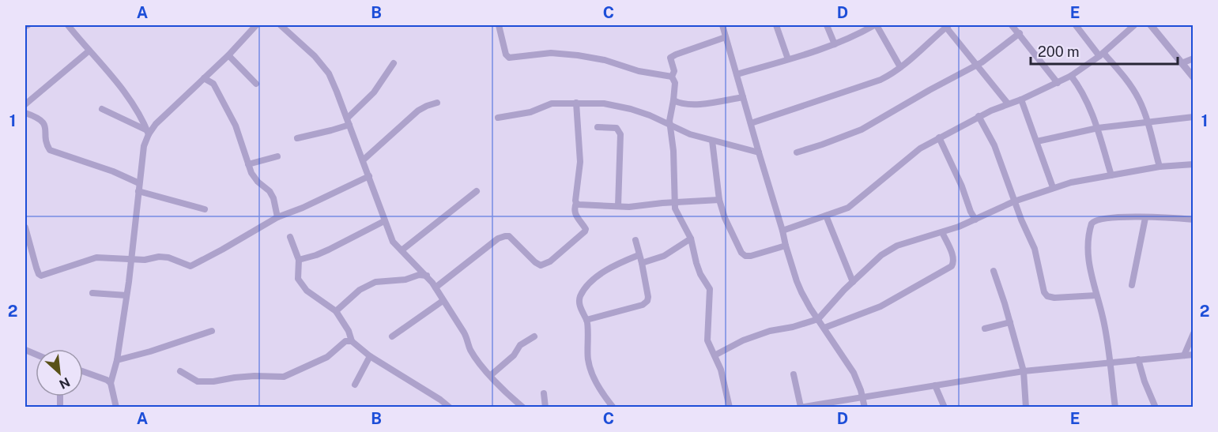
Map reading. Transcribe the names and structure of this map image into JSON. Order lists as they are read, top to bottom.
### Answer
{
  "scale_bar": "200 m",
  "north": "bottom right",
  "grid": {
    "columns": [
      "A",
      "B",
      "C",
      "D",
      "E"
    ],
    "rows": ["1", "2"]
  }
}
